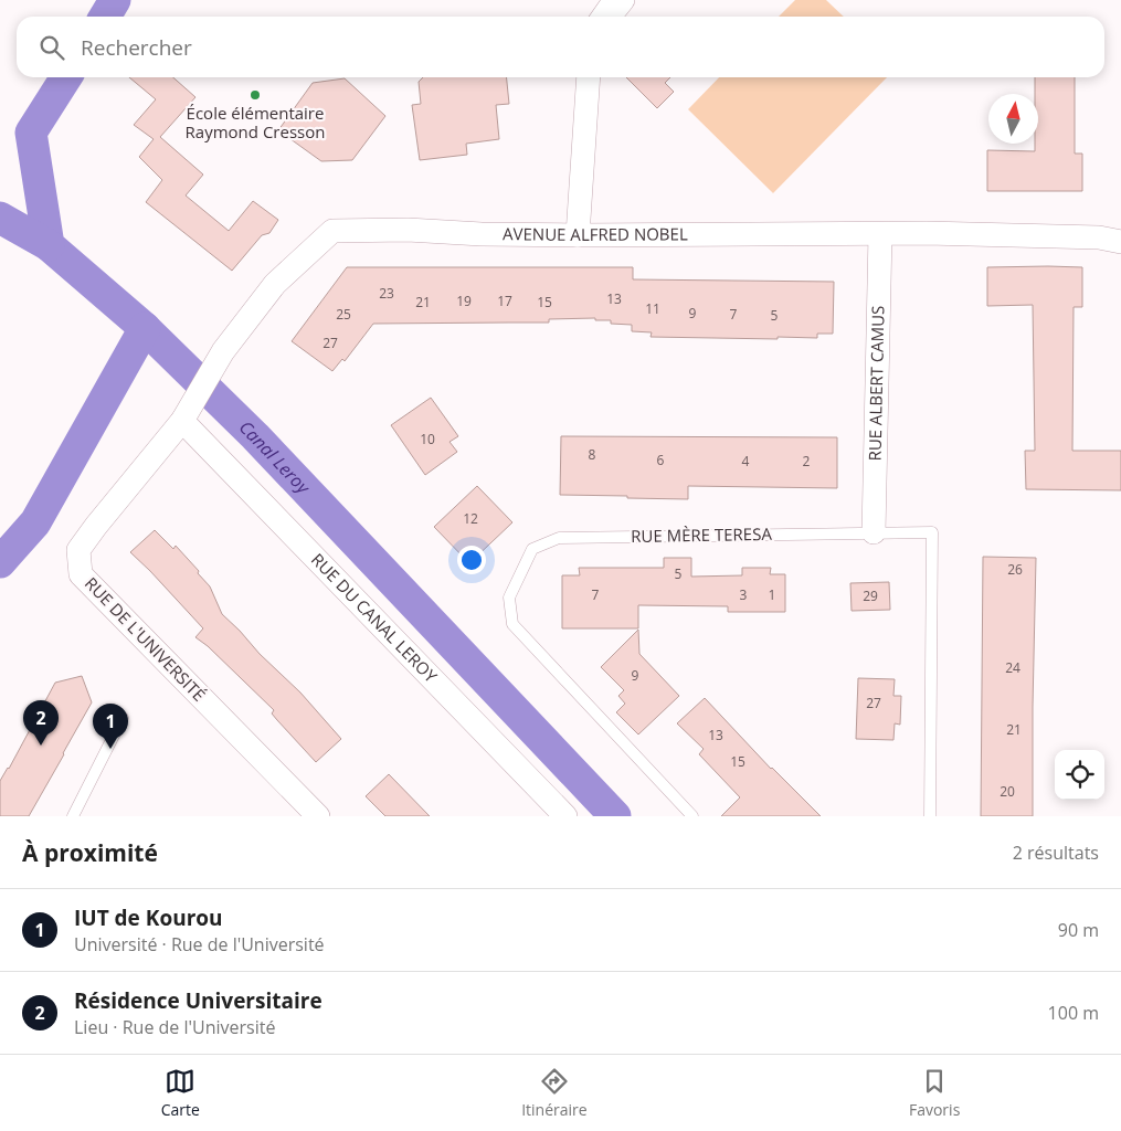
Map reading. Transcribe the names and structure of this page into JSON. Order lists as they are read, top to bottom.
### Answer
{
  "streets": {
    "street": [
      "AVENUE ALFRED NOBEL",
      "RUE ALBERT CAMUS",
      "RUE DU CANAL LEROY",
      "RUE DE L'UNIVERSITÉ"
    ],
    "lane": ["RUE MÈRE TERESA"]
  },
  "crossings": [
    ["AVENUE ALFRED NOBEL", "RUE ALBERT CAMUS"],
    ["AVENUE ALFRED NOBEL", "RUE DU CANAL LEROY"],
    ["AVENUE ALFRED NOBEL", "RUE DE L'UNIVERSITÉ"],
    ["RUE ALBERT CAMUS", "RUE MÈRE TERESA"],
    ["RUE DU CANAL LEROY", "RUE DE L'UNIVERSITÉ"]
  ],
  "water": ["Canal Leroy"],
  "places": ["École élémentaire Raymond Cresson"],
  "house_numbers": [
    "23",
    "13",
    "19",
    "17",
    "21",
    "15",
    "11",
    "9",
    "25",
    "7",
    "5",
    "27",
    "10",
    "8",
    "6",
    "4",
    "2",
    "12",
    "26",
    "5",
    "7",
    "3",
    "1",
    "29",
    "24",
    "9",
    "27",
    "21",
    "13",
    "15",
    "20"
  ],
  "north": "top",
  "page": {
    "search": "Rechercher",
    "pins": ["2", "1"],
    "heading": ["À proximité", "2 résultats"],
    "list": [
      {
        "mark": "1",
        "name": "IUT de Kourou",
        "note": "Université · Rue de l'Université",
        "value": "90 m"
      },
      {
        "mark": "2",
        "name": "Résidence Universitaire",
        "note": "Lieu · Rue de l'Université",
        "value": "100 m"
      }
    ],
    "nav": ["Carte", "Itinéraire", "Favoris"]
  }
}
